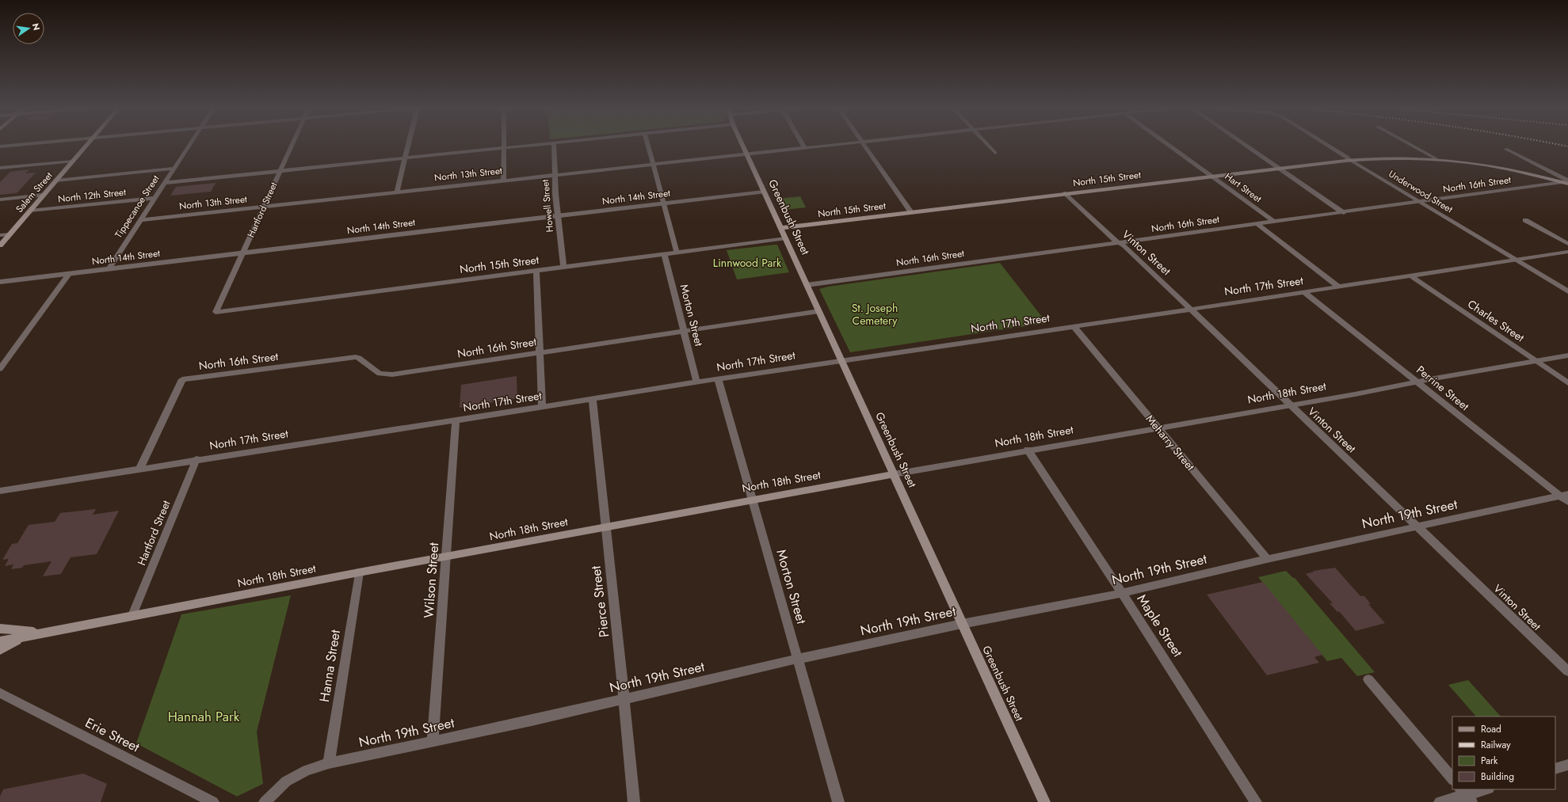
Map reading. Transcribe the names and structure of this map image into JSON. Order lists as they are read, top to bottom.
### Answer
{
  "streets": {
    "main road": [
      "North 15th Street",
      "Salem Street",
      "Greenbush Street",
      "North 18th Street"
    ],
    "street": [
      "North 13th Street",
      "North 16th Street",
      "Hart Street",
      "Underwood Street",
      "North 12th Street",
      "North 14th Street",
      "Howell Street",
      "Tippecanoe Street",
      "Hartford Street",
      "Vinton Street",
      "North 17th Street",
      "Morton Street",
      "Charles Street",
      "Perrine Street",
      "Meharry Street",
      "North 19th Street",
      "Wilson Street",
      "Pierce Street",
      "Maple Street",
      "Hanna Street",
      "Erie Street"
    ]
  },
  "crossings": [
    ["North 13th Street", "Howell Street"],
    ["North 13th Street", "Tippecanoe Street"],
    ["North 13th Street", "Hartford Street"],
    ["North 13th Street", "Greenbush Street"],
    ["North 15th Street", "North 16th Street"],
    ["North 15th Street", "Hart Street"],
    ["North 15th Street", "Underwood Street"],
    ["North 15th Street", "Howell Street"],
    ["North 15th Street", "Hartford Street"],
    ["North 15th Street", "Greenbush Street"],
    ["North 15th Street", "Vinton Street"],
    ["North 15th Street", "Morton Street"],
    ["North 16th Street", "Hart Street"],
    ["North 16th Street", "Underwood Street"],
    ["North 16th Street", "Greenbush Street"],
    ["North 16th Street", "Vinton Street"],
    ["North 16th Street", "North 17th Street"],
    ["North 16th Street", "Morton Street"],
    ["Underwood Street", "North 17th Street"],
    ["Salem Street", "North 12th Street"],
    ["North 12th Street", "Tippecanoe Street"],
    ["North 14th Street", "Howell Street"],
    ["North 14th Street", "Tippecanoe Street"],
    ["North 14th Street", "Hartford Street"],
    ["North 14th Street", "Greenbush Street"],
    ["Hartford Street", "North 17th Street"],
    ["Hartford Street", "North 18th Street"],
    ["Greenbush Street", "North 17th Street"],
    ["Greenbush Street", "North 18th Street"],
    ["Greenbush Street", "North 19th Street"],
    ["Vinton Street", "North 17th Street"],
    ["Vinton Street", "North 18th Street"],
    ["Vinton Street", "North 19th Street"],
    ["North 17th Street", "Morton Street"],
    ["North 17th Street", "Charles Street"],
    ["North 17th Street", "Perrine Street"],
    ["North 17th Street", "Meharry Street"],
    ["North 17th Street", "Wilson Street"],
    ["North 17th Street", "Pierce Street"],
    ["Morton Street", "North 18th Street"],
    ["Morton Street", "North 19th Street"],
    ["Charles Street", "North 18th Street"],
    ["Perrine Street", "North 18th Street"],
    ["Perrine Street", "North 19th Street"],
    ["North 18th Street", "Meharry Street"],
    ["North 18th Street", "Wilson Street"],
    ["North 18th Street", "Pierce Street"],
    ["North 18th Street", "Maple Street"],
    ["North 18th Street", "Hanna Street"],
    ["Meharry Street", "North 19th Street"],
    ["North 19th Street", "Wilson Street"],
    ["North 19th Street", "Pierce Street"],
    ["North 19th Street", "Maple Street"],
    ["North 19th Street", "Hanna Street"]
  ],
  "parks": ["Linnwood Park", "St. Joseph Cemetery", "Hannah Park"],
  "legend": [
    "Road",
    "Railway",
    "Park",
    "Building"
  ],
  "north": "right"
}
